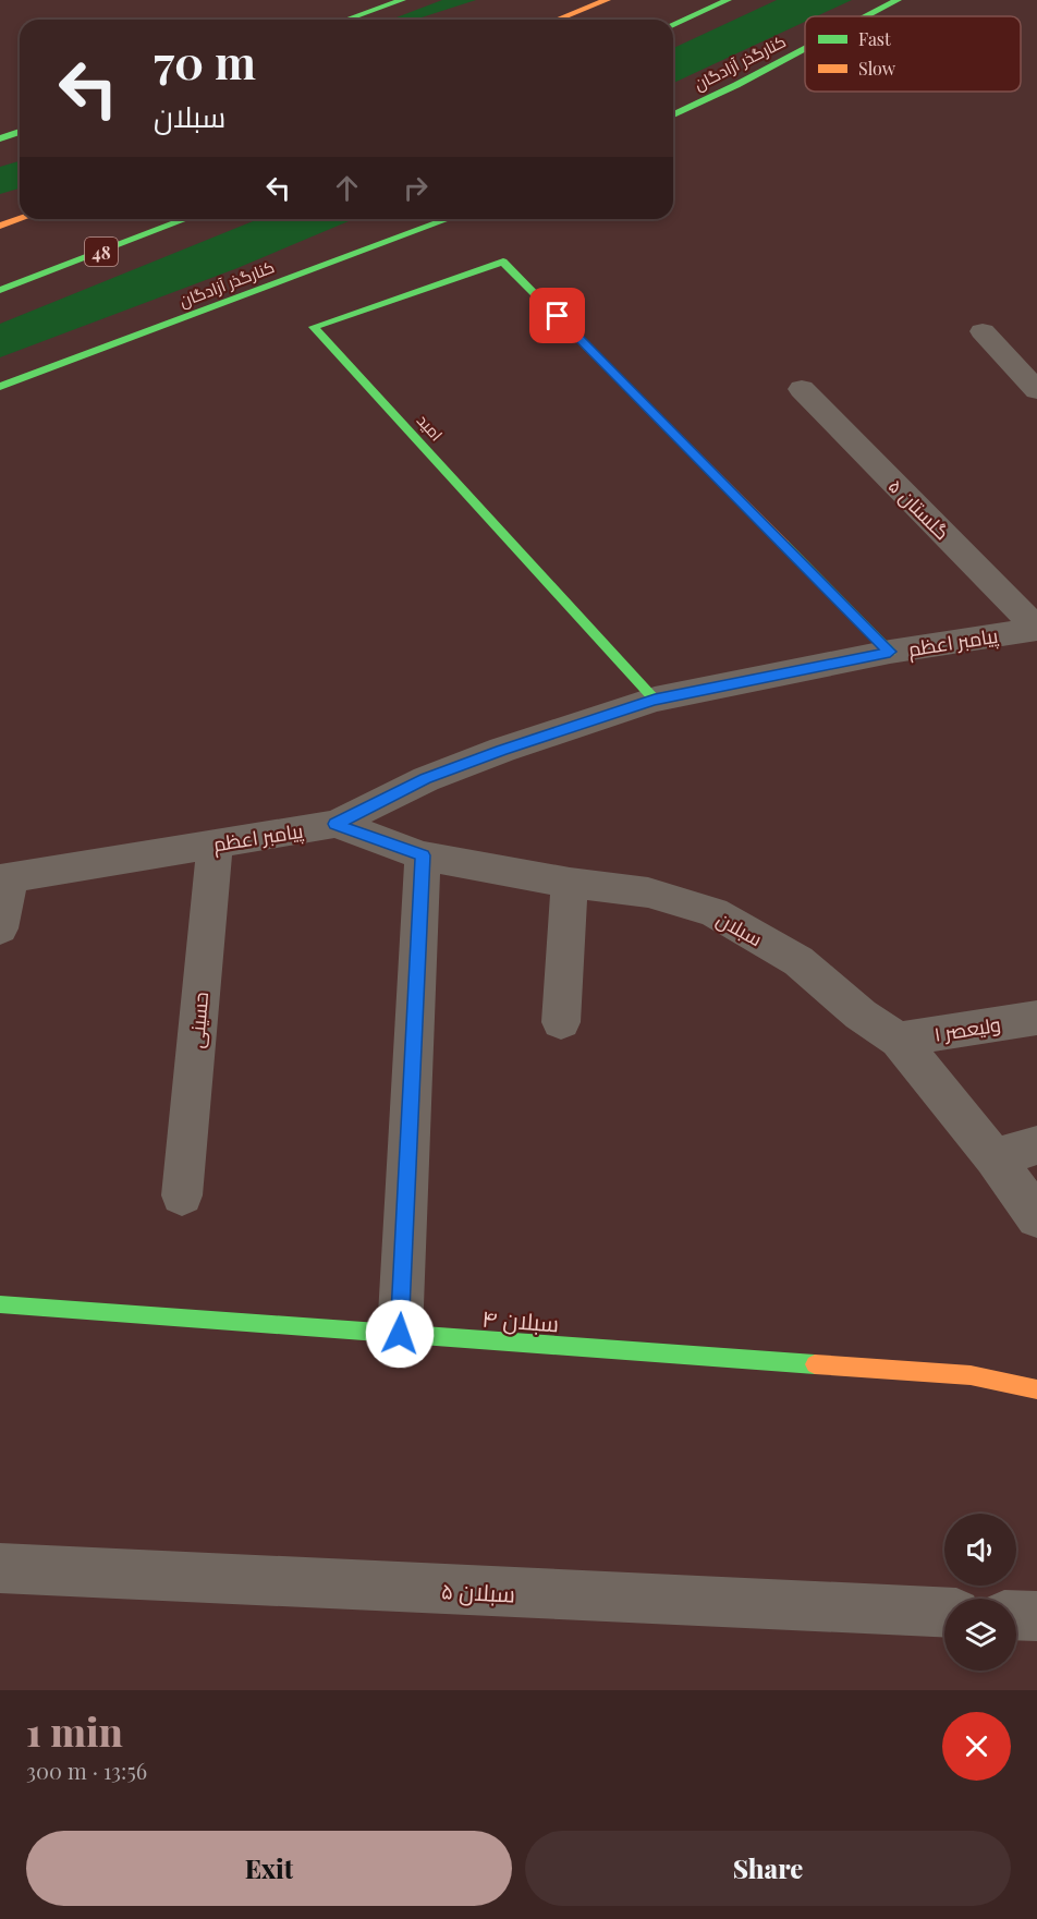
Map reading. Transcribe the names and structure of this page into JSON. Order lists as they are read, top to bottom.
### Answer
{
  "streets": {
    "main road": [
      "کنارگذر آزادگان",
      "48",
      "امید",
      "سبلان ۴"
    ],
    "street": [
      "گلستان ۵",
      "پیامبر اعظم",
      "سبلان",
      "حسینی",
      "ولیعصر ۱",
      "سبلان ۵"
    ]
  },
  "crossings": [
    ["امید", "پیامبر اعظم"],
    ["گلستان ۵", "پیامبر اعظم"],
    ["پیامبر اعظم", "سبلان"],
    ["پیامبر اعظم", "حسینی"],
    ["سبلان", "ولیعصر ۱"]
  ],
  "legend": ["Fast", "Slow"],
  "page": {
    "turn": ["70 m", "سبلان"],
    "heading": ["1 min", "300 m · 13:56"],
    "buttons": ["Exit", "Share"]
  }
}
